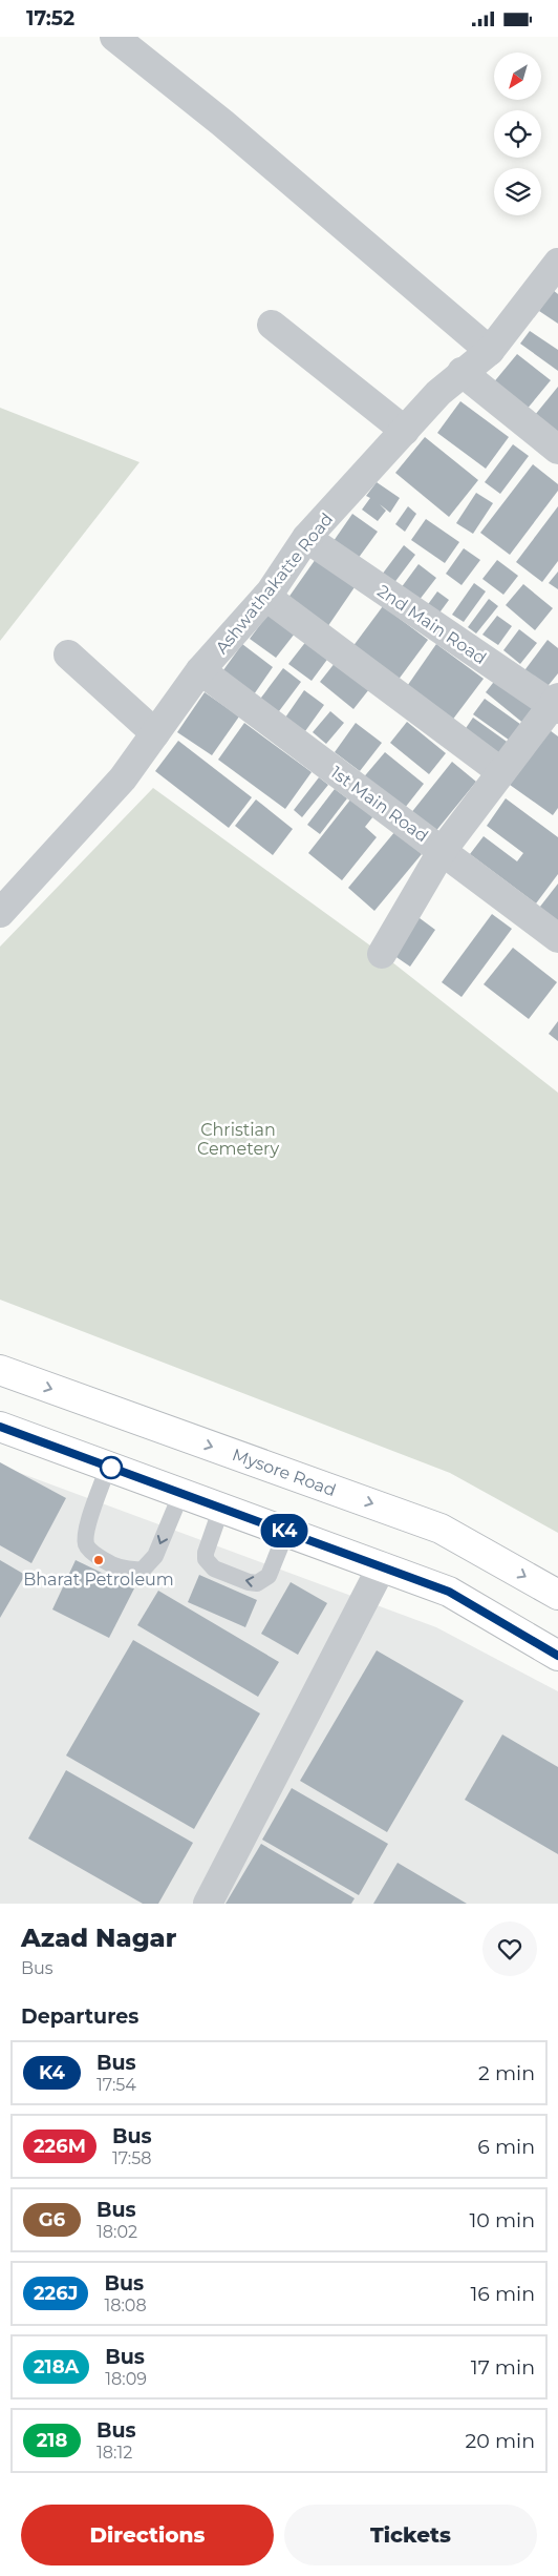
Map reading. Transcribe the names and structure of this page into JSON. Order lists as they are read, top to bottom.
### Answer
{
  "streets": {
    "highway": ["Mysore Road"],
    "street": ["Ashwathakatte Road", "2nd Main Road", "1st Main Road"]
  },
  "crossings": [
    ["Ashwathakatte Road", "2nd Main Road"],
    ["Ashwathakatte Road", "1st Main Road"]
  ],
  "parks": ["Christian Cemetery"],
  "places": ["Bharat Petroleum"],
  "lines": ["bus line K4"],
  "north": "bottom left",
  "page": {
    "status": "17:52",
    "on_map": "K4",
    "heading": [
      ["Azad Nagar", "Bus"],
      "Departures"
    ],
    "list": [
      {
        "mark": "K4",
        "name": "Bus",
        "note": "17:54",
        "value": "2 min"
      },
      {
        "mark": "226M",
        "name": "Bus",
        "note": "17:58",
        "value": "6 min"
      },
      {
        "mark": "G6",
        "name": "Bus",
        "note": "18:02",
        "value": "10 min"
      },
      {
        "mark": "226J",
        "name": "Bus",
        "note": "18:08",
        "value": "16 min"
      },
      {
        "mark": "218A",
        "name": "Bus",
        "note": "18:09",
        "value": "17 min"
      },
      {
        "mark": "218",
        "name": "Bus",
        "note": "18:12",
        "value": "20 min"
      }
    ],
    "buttons": ["Directions", "Tickets"]
  }
}
